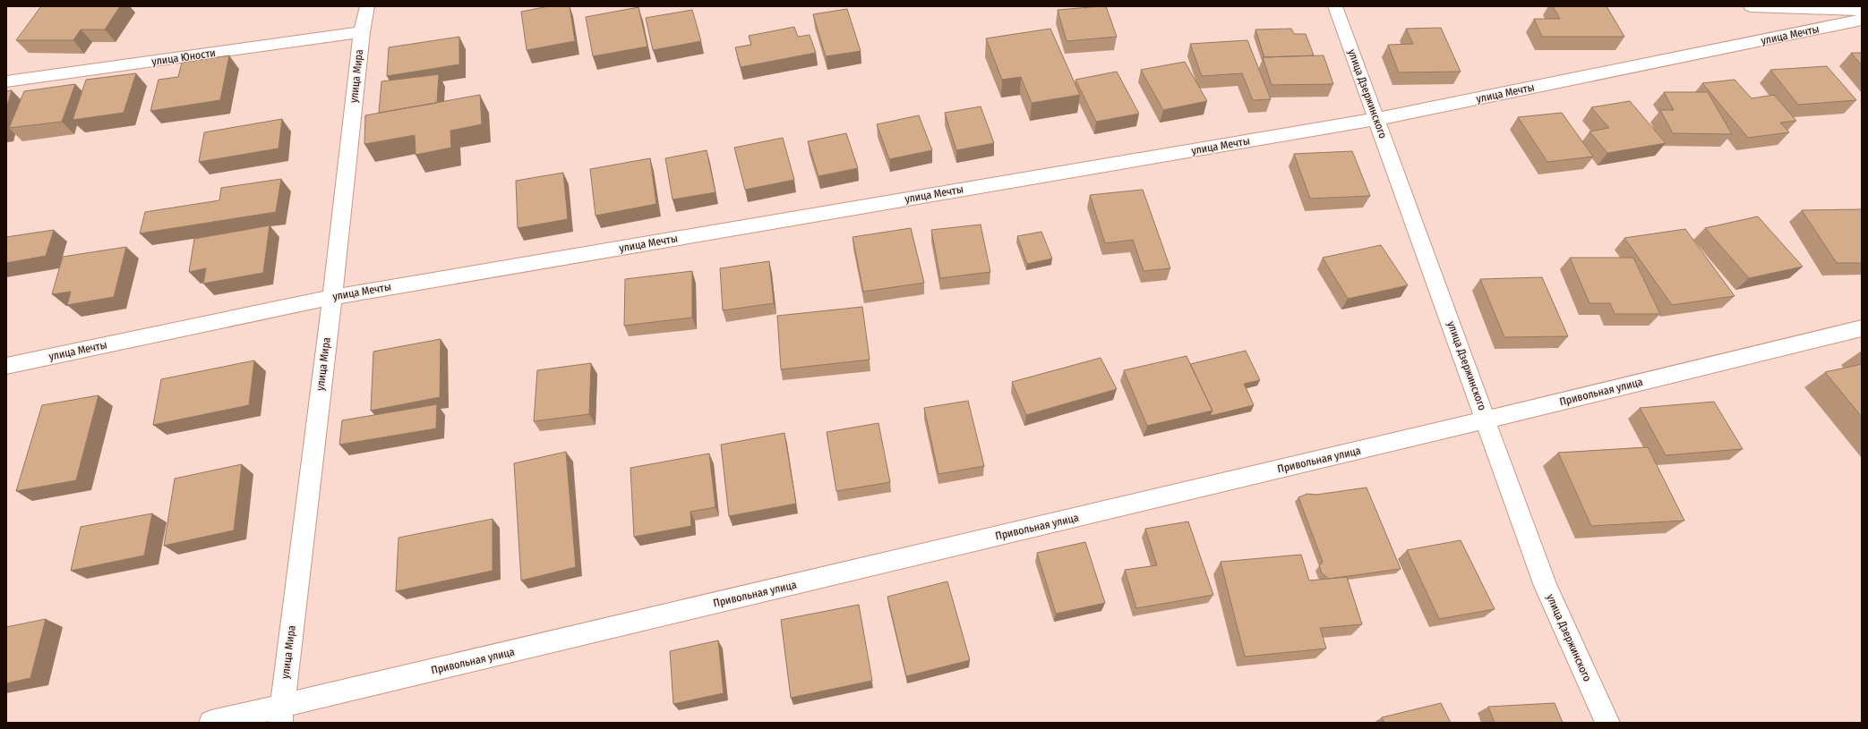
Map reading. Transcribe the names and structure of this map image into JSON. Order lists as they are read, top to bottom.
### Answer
{
  "streets": {
    "street": [
      "улица Мечты",
      "улица Юности",
      "улица Мира",
      "улица Дзержинского",
      "Привольная улица"
    ]
  },
  "crossings": [
    ["улица Мечты", "улица Мира"],
    ["улица Мечты", "улица Дзержинского"],
    ["улица Юности", "улица Мира"],
    ["улица Мира", "Привольная улица"],
    ["улица Дзержинского", "Привольная улица"]
  ]
}
